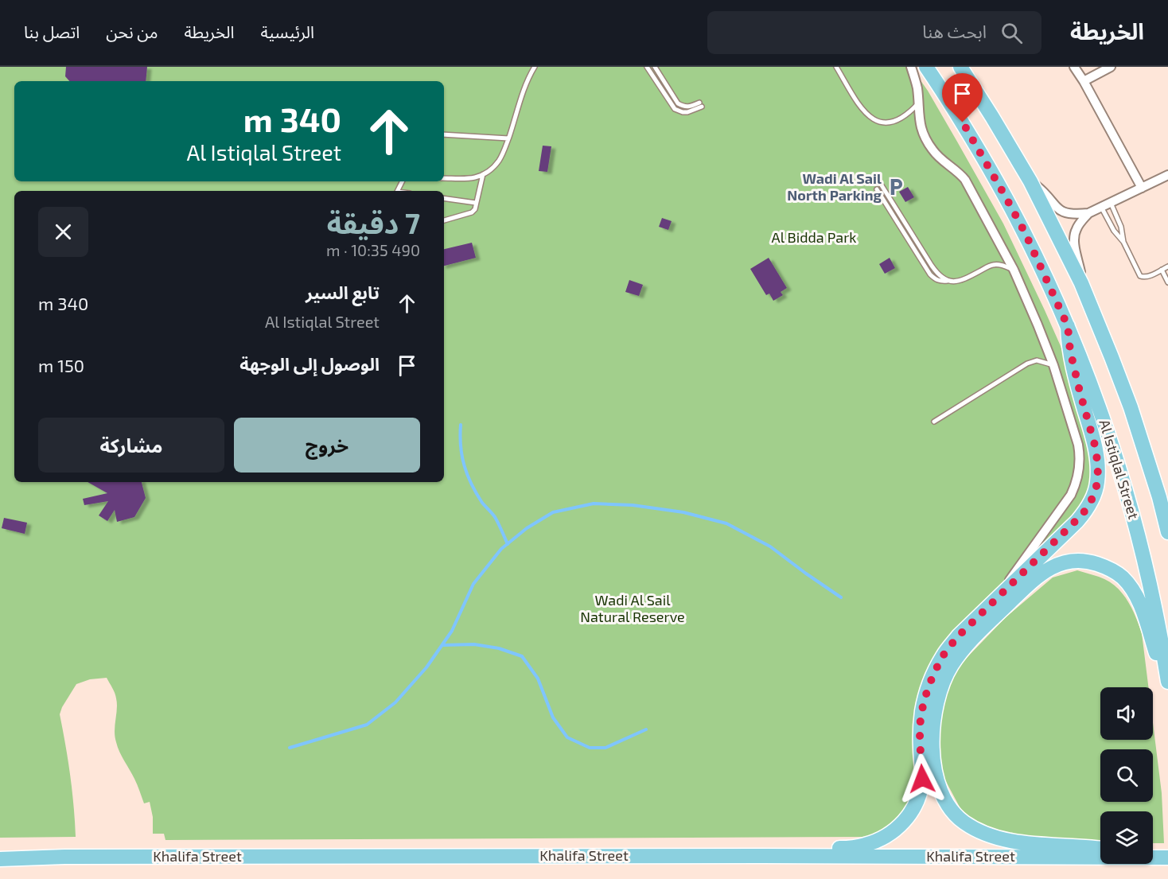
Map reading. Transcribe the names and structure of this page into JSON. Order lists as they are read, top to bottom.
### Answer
{
  "streets": {
    "main road": ["Al Istiqlal Street", "Khalifa Street"]
  },
  "parks": ["Al Bidda Park", "Wadi Al Sail Natural Reserve"],
  "places": {
    "parking": ["Wadi Al Sail North Parking"]
  },
  "page": {
    "header": "الخريطة",
    "search": "ابحث هنا",
    "nav": [
      "الرئيسية",
      "الخريطة",
      "من نحن",
      "اتصل بنا"
    ],
    "turn": ["340 m", "Al Istiqlal Street"],
    "heading": ["7 دقيقة", "490 m · 10:35"],
    "list": [
      {
        "name": "تابع السير",
        "note": "Al Istiqlal Street",
        "value": "340 m"
      },
      {
        "name": "الوصول إلى الوجهة",
        "value": "150 m"
      }
    ],
    "buttons": ["خروج", "مشاركة"]
  }
}
